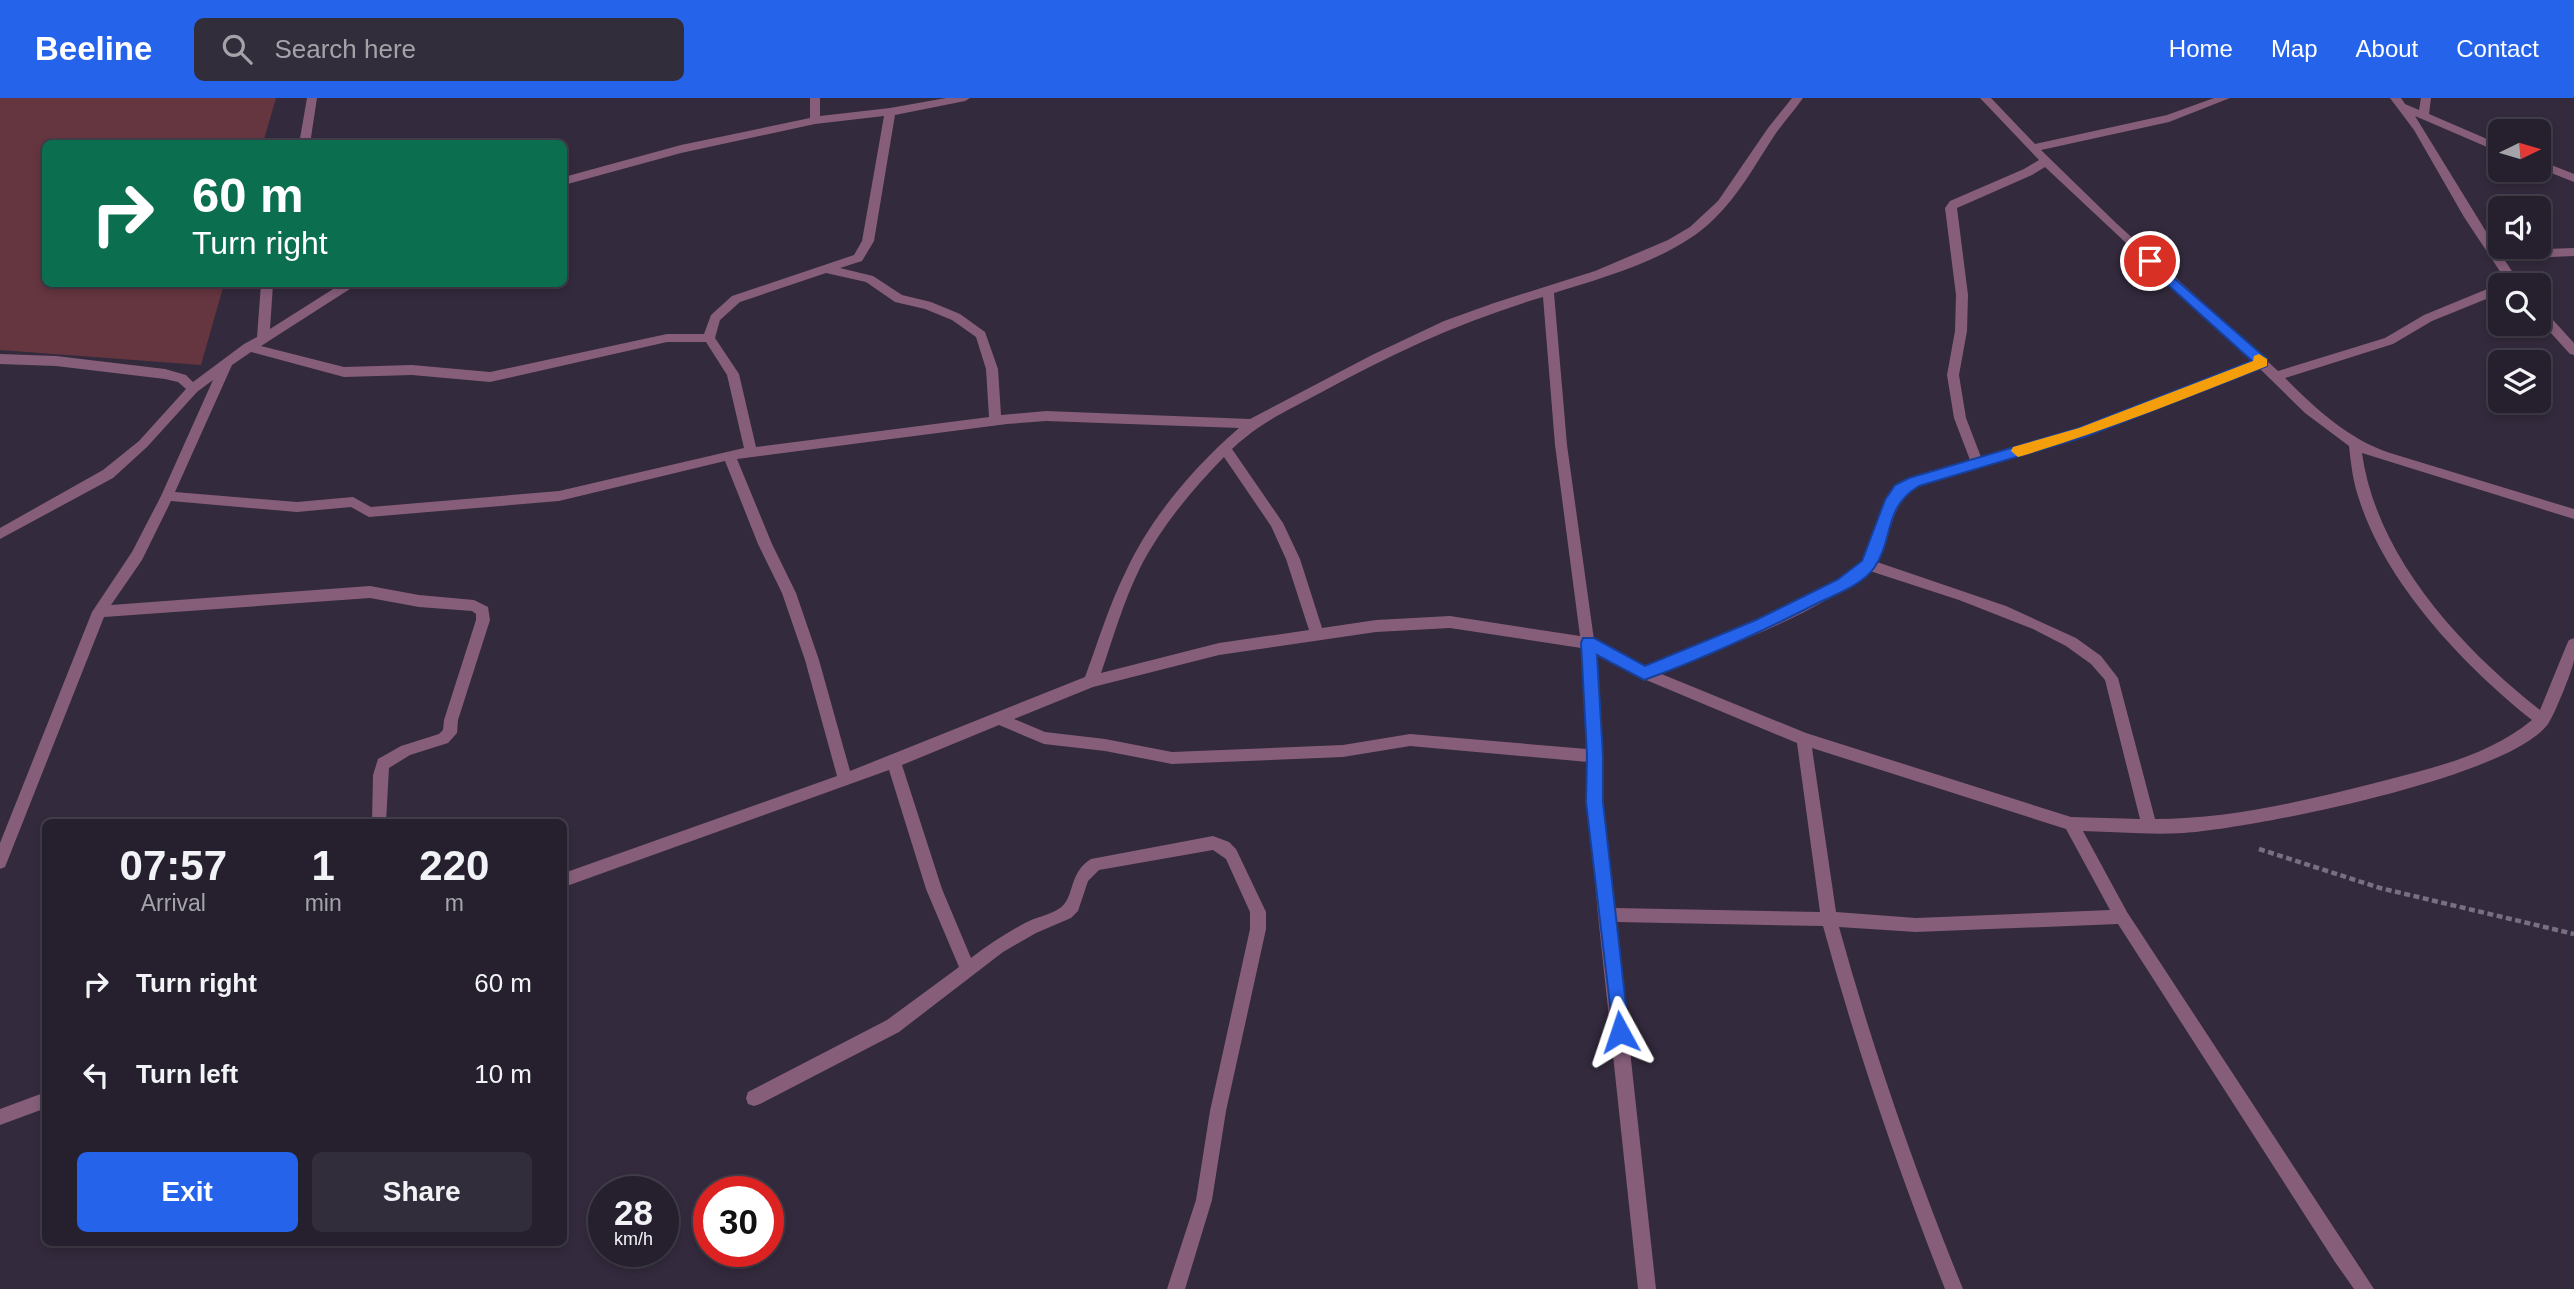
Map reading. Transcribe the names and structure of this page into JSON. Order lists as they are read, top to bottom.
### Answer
{
  "north": "right",
  "page": {
    "header": "Beeline",
    "search": "Search here",
    "nav": [
      "Home",
      "Map",
      "About",
      "Contact"
    ],
    "turn": ["60 m", "Turn right"],
    "eta": [
      "07:57",
      "Arrival",
      "1",
      "min",
      "220",
      "m"
    ],
    "list": [
      {
        "name": "Turn right",
        "value": "60 m"
      },
      {
        "name": "Turn left",
        "value": "10 m"
      }
    ],
    "buttons": ["Exit", "Share"],
    "speed": "28 km/h",
    "limit": "30"
  }
}
